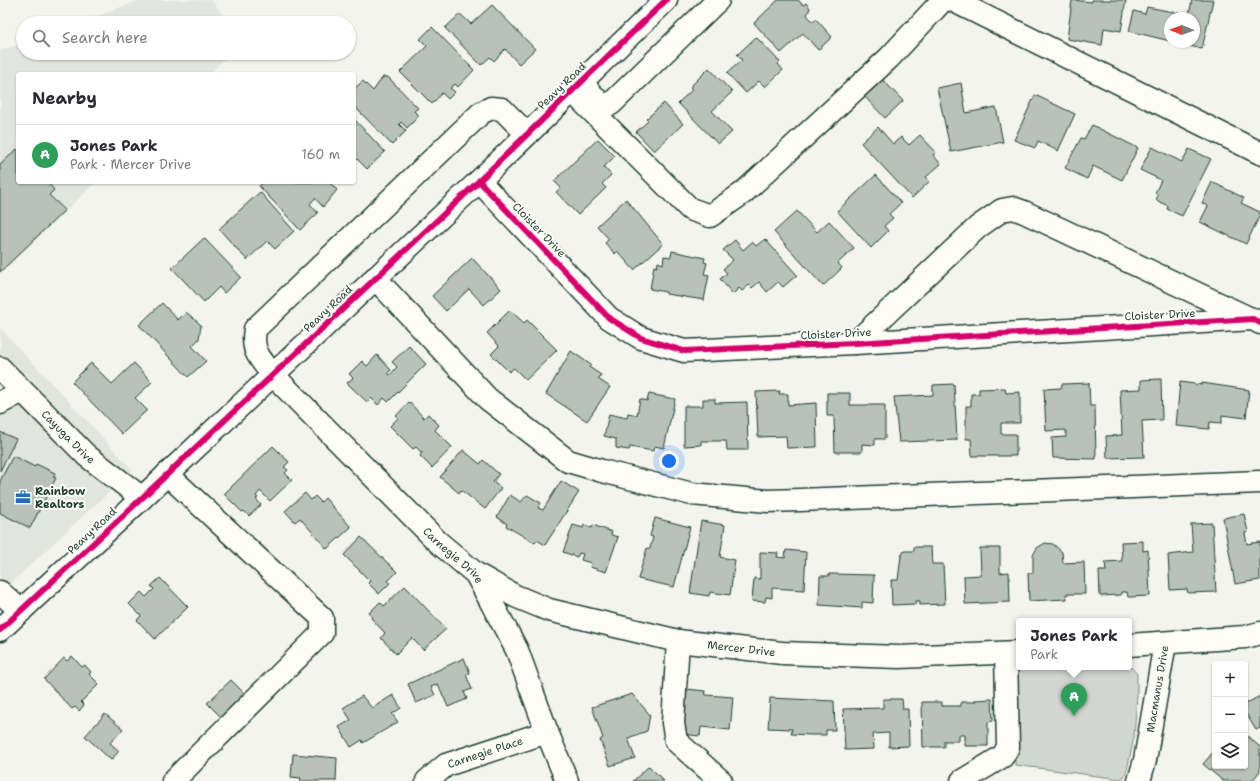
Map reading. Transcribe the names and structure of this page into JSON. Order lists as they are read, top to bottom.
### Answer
{
  "streets": {
    "street": [
      "Peavy Road",
      "Cloister Drive",
      "Cayuga Drive",
      "Carnegie Drive",
      "Mercer Drive",
      "Macmanus Drive",
      "Carnegie Place"
    ]
  },
  "crossings": [
    ["Peavy Road", "Cloister Drive"],
    ["Peavy Road", "Cayuga Drive"],
    ["Peavy Road", "Carnegie Drive"],
    ["Carnegie Drive", "Mercer Drive"],
    ["Carnegie Drive", "Carnegie Place"]
  ],
  "places": {
    "office": ["Rainbow Realtors"]
  },
  "north": "left",
  "page": {
    "search": "Search here",
    "heading": "Nearby",
    "list": [
      {
        "mark": "A",
        "name": "Jones Park",
        "note": "Park · Mercer Drive",
        "value": "160 m"
      }
    ],
    "popup": ["Jones Park", "Park"],
    "map_buttons": ["+", "−"],
    "pins": "A"
  }
}
